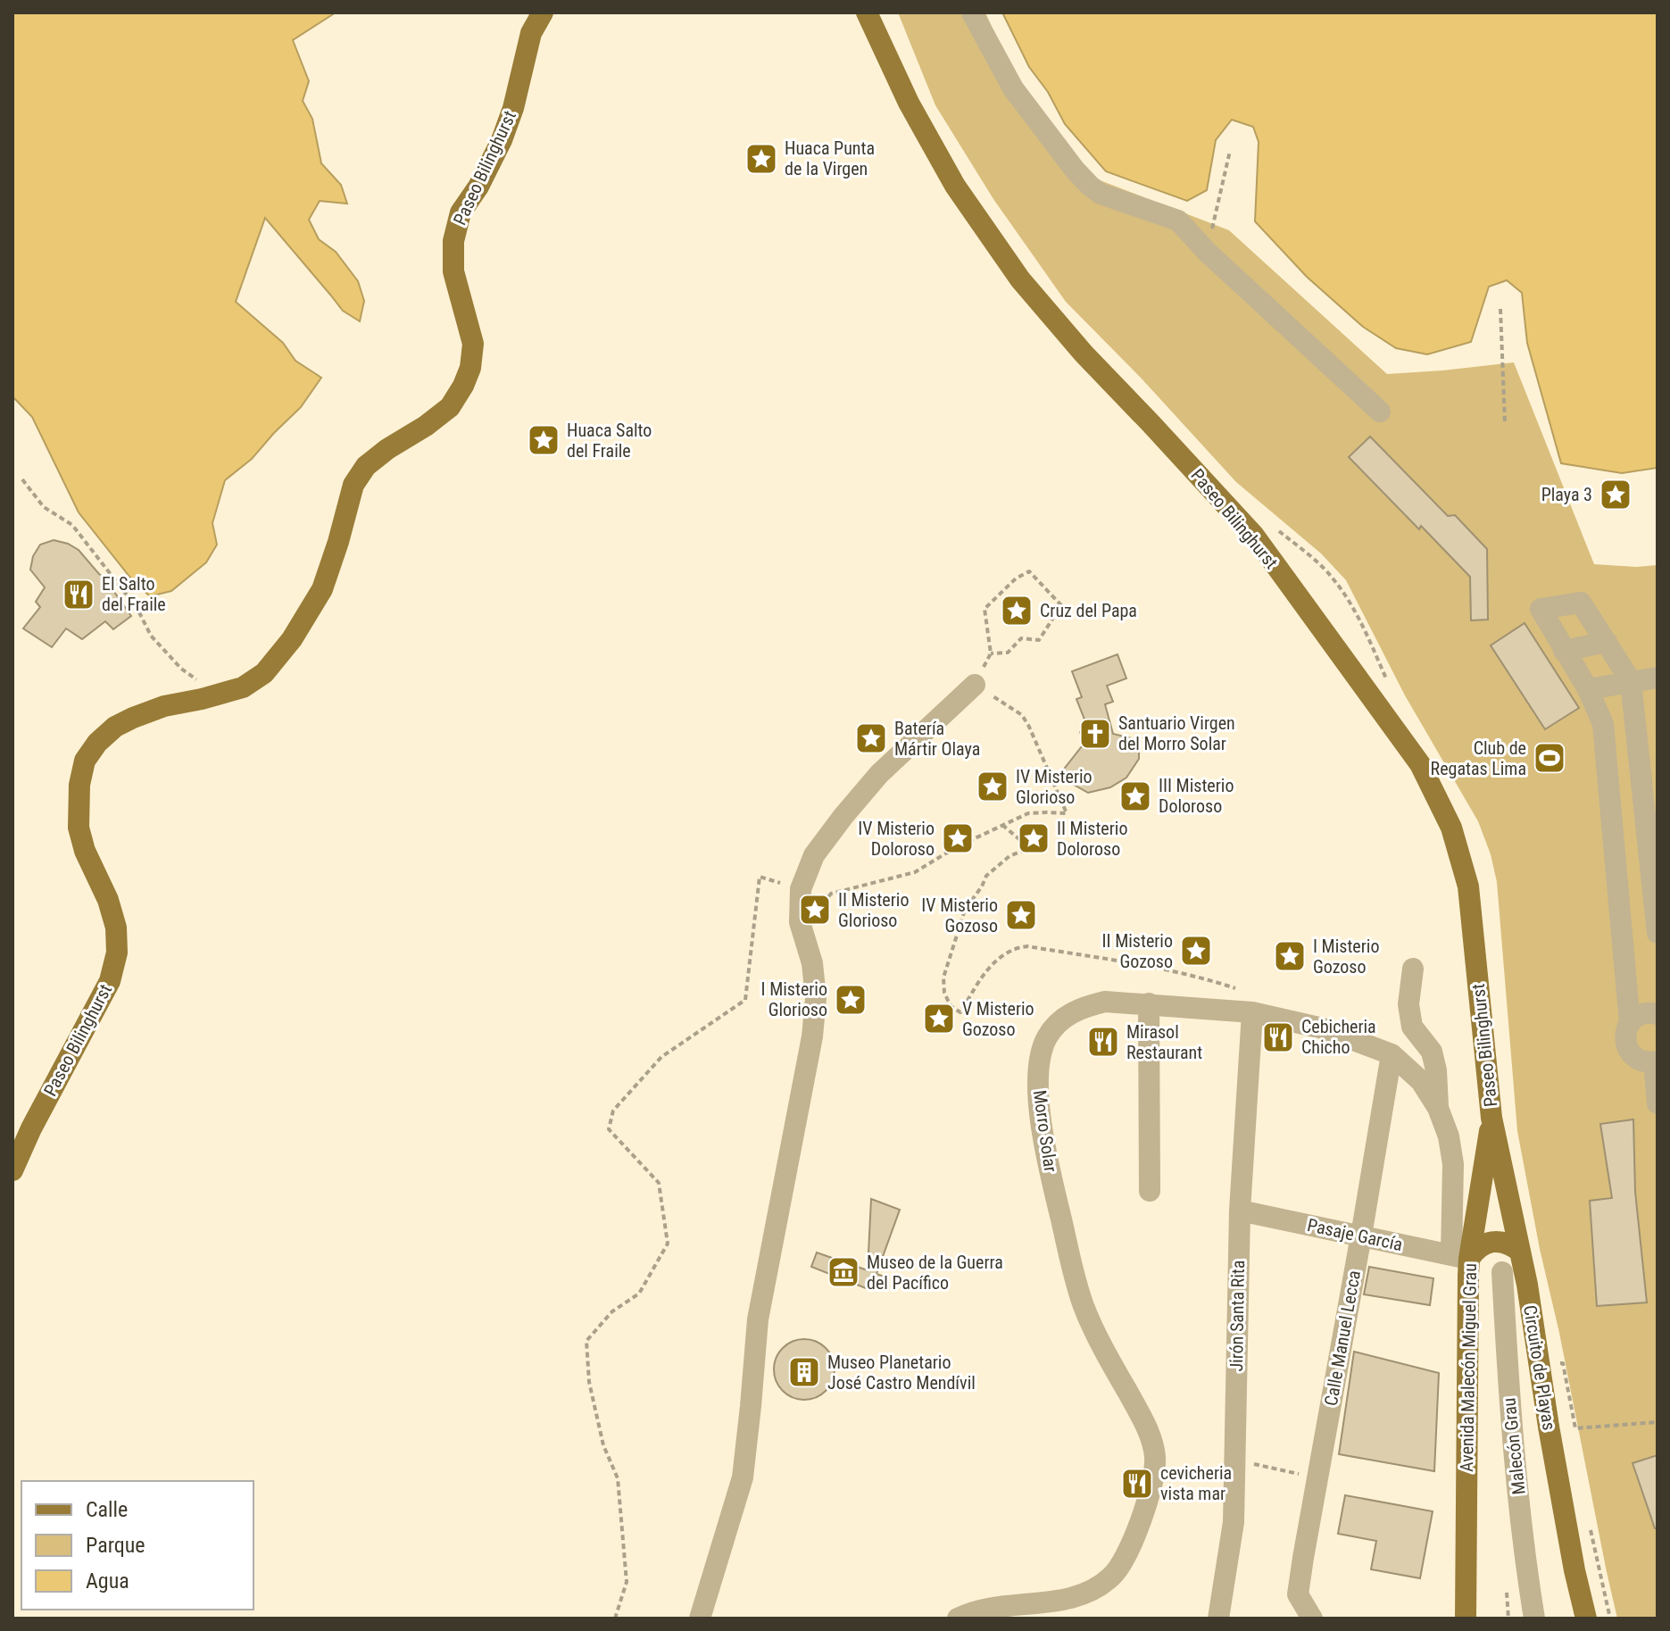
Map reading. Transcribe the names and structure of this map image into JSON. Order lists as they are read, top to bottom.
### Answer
{
  "streets": {
    "main road": ["Paseo Bilinghurst", "Avenida Malecón Miguel Grau", "Circuito de Playas"],
    "street": [
      "Morro Solar",
      "Pasaje García",
      "Jirón Santa Rita",
      "Calle Manuel Lecca",
      "Malecón Grau"
    ]
  },
  "crossings": [
    ["Paseo Bilinghurst", "Avenida Malecón Miguel Grau"],
    ["Paseo Bilinghurst", "Circuito de Playas"],
    ["Morro Solar", "Pasaje García"],
    ["Morro Solar", "Jirón Santa Rita"],
    ["Morro Solar", "Calle Manuel Lecca"],
    ["Morro Solar", "Avenida Malecón Miguel Grau"],
    ["Pasaje García", "Jirón Santa Rita"],
    ["Pasaje García", "Calle Manuel Lecca"],
    ["Pasaje García", "Avenida Malecón Miguel Grau"],
    ["Avenida Malecón Miguel Grau", "Circuito de Playas"]
  ],
  "places": {
    "place": [
      "Huaca Punta de la Virgen",
      "Huaca Salto del Fraile",
      "Playa 3",
      "Cruz del Papa",
      "Batería Mártir Olaya",
      "IV Misterio Glorioso",
      "III Misterio Doloroso",
      "IV Misterio Doloroso",
      "II Misterio Doloroso",
      "II Misterio Glorioso",
      "IV Misterio Gozoso",
      "II Misterio Gozoso",
      "I Misterio Gozoso",
      "I Misterio Glorioso",
      "V Misterio Gozoso"
    ],
    "restaurant": [
      "El Salto del Fraile",
      "Cebicheria Chicho",
      "Mirasol Restaurant",
      "cevicheria vista mar"
    ],
    "church": ["Santuario Virgen del Morro Solar"],
    "sports": ["Club de Regatas Lima"],
    "museum": ["Museo de la Guerra del Pacífico"],
    "building": ["Museo Planetario José Castro Mendívil"]
  },
  "legend": ["Calle", "Parque", "Agua"]
}
